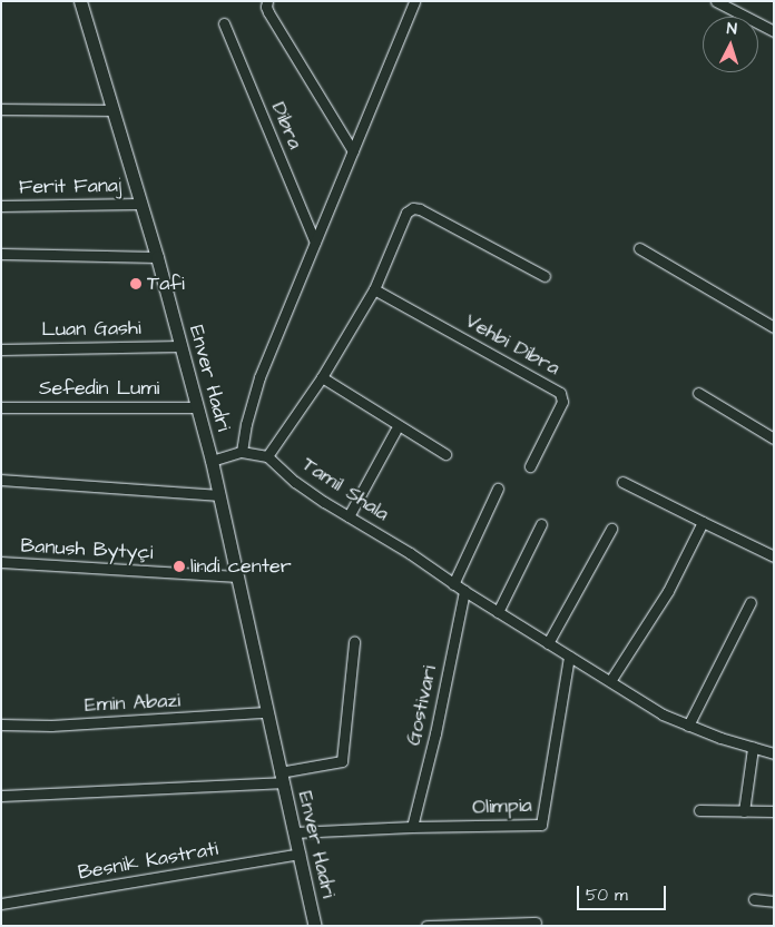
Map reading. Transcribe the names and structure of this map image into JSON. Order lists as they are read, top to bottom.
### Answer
{
  "streets": {
    "street": [
      "Dibra",
      "Ferit Fanaj",
      "Luan Gashi",
      "Vehbi Dibra",
      "Enver Hadri",
      "Sefedin Lumi",
      "Tamil Shala",
      "Banush Bytyçi",
      "Emin Abazi",
      "Gostivari",
      "Olimpia",
      "Besnik Kastrati"
    ]
  },
  "crossings": [
    ["Ferit Fanaj", "Enver Hadri"],
    ["Luan Gashi", "Enver Hadri"],
    ["Enver Hadri", "Sefedin Lumi"],
    ["Enver Hadri", "Banush Bytyçi"],
    ["Enver Hadri", "Emin Abazi"],
    ["Enver Hadri", "Olimpia"],
    ["Enver Hadri", "Besnik Kastrati"],
    ["Tamil Shala", "Gostivari"],
    ["Tamil Shala", "Olimpia"],
    ["Gostivari", "Olimpia"]
  ],
  "places": ["Tafi", "lindi center"],
  "scale_bar": "50 m",
  "north": "top"
}
